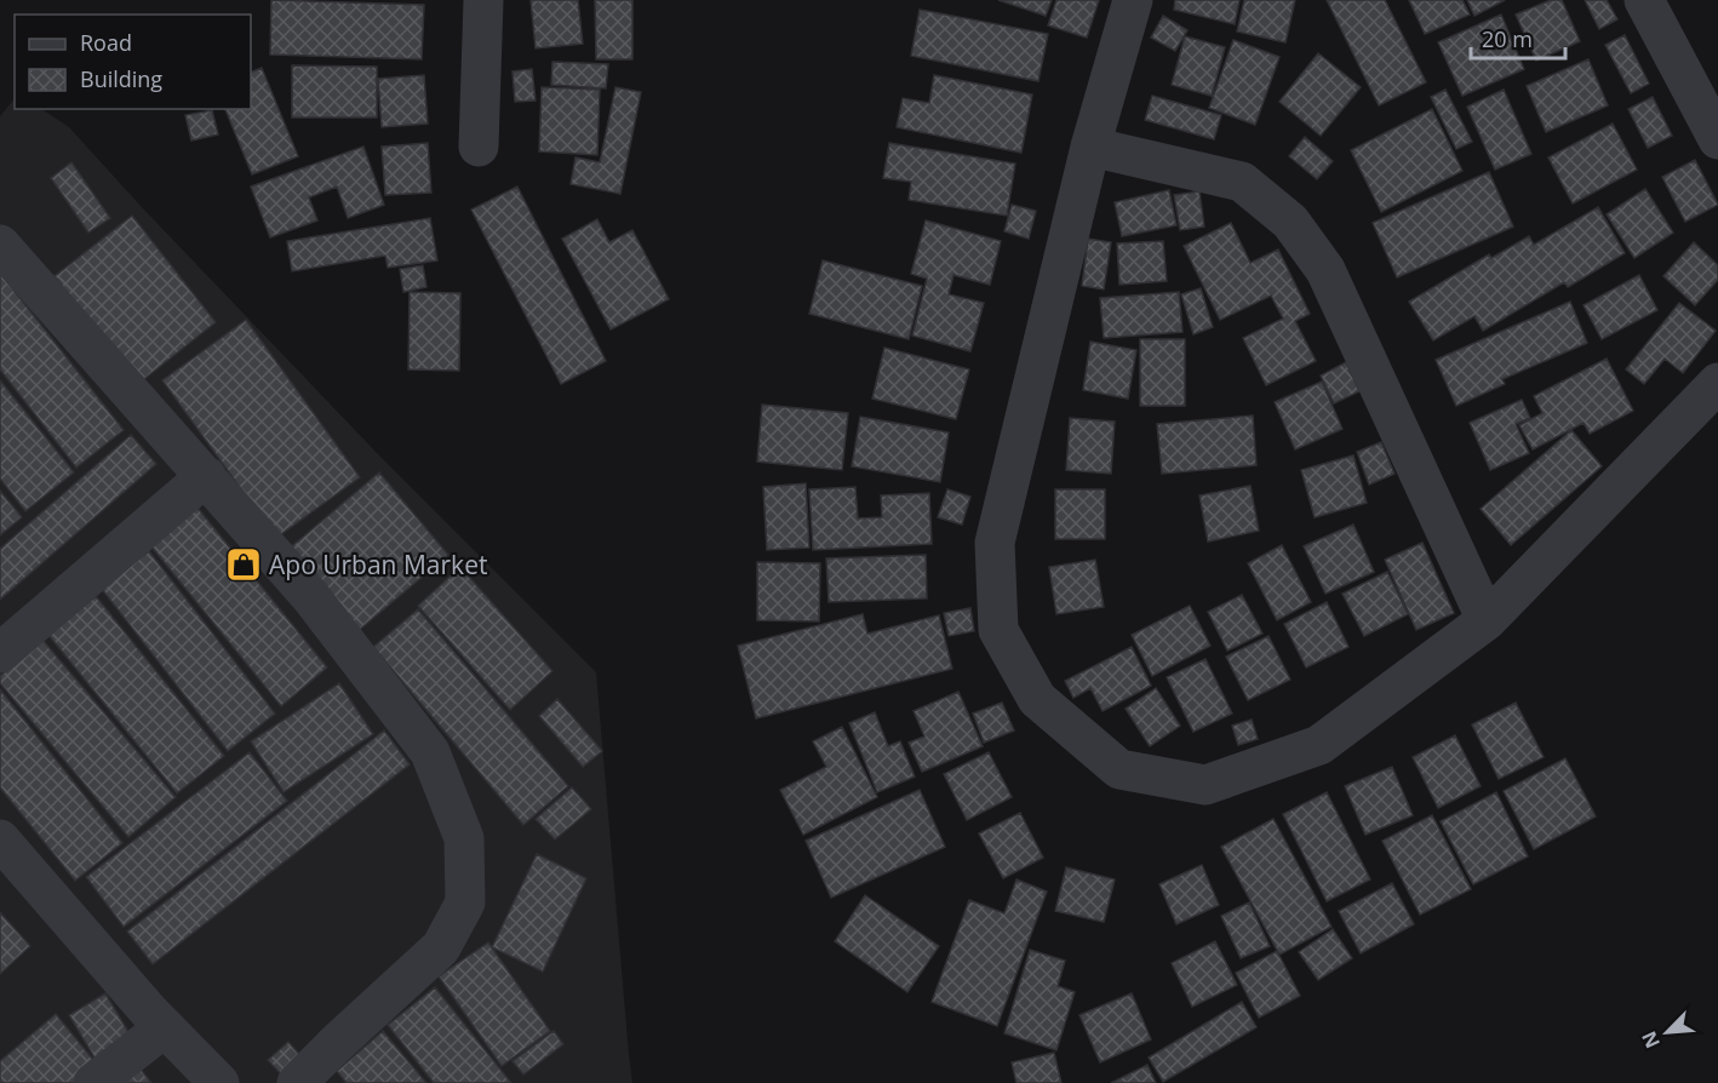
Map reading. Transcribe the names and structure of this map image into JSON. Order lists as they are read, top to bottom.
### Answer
{
  "places": {
    "shop": ["Apo Urban Market"]
  },
  "legend": ["Road", "Building"],
  "scale_bar": "20 m",
  "north": "bottom left"
}
